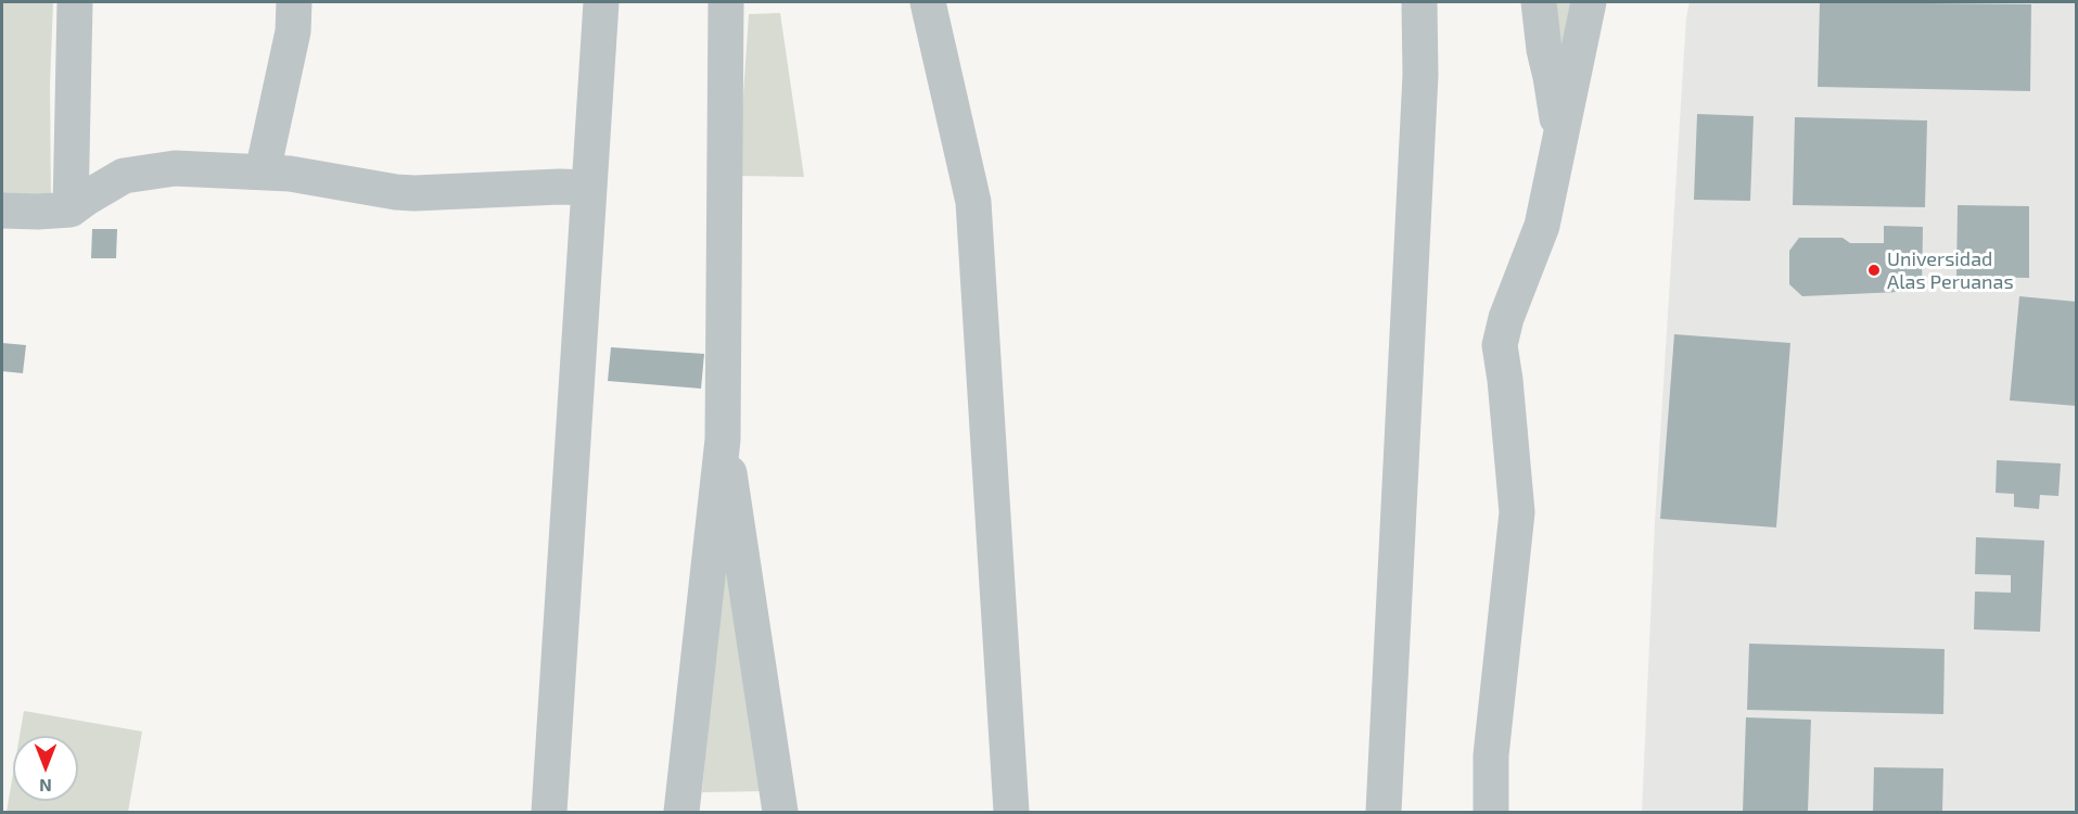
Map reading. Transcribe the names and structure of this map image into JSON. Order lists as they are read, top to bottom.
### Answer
{
  "places": ["Universidad Alas Peruanas"],
  "north": "bottom"
}
